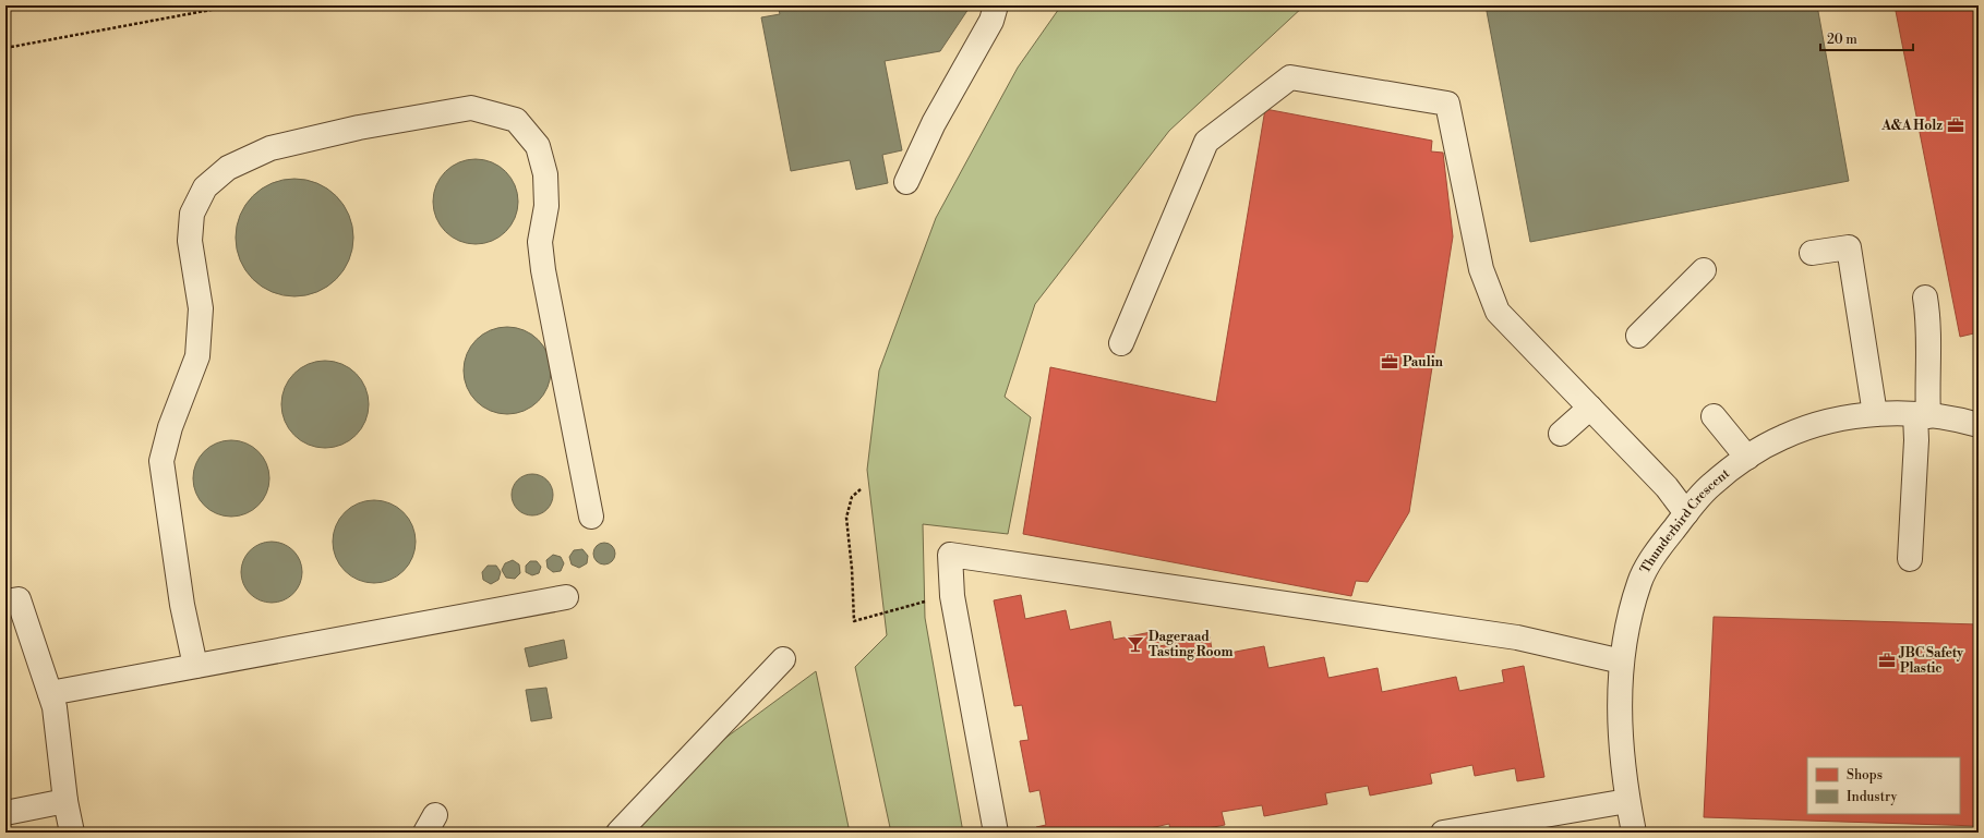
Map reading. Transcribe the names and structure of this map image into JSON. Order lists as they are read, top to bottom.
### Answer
{
  "streets": {
    "street": ["Thunderbird Crescent"]
  },
  "places": {
    "office": ["A&A Holz", "Paulin", "JBC Safety Plastic"],
    "bar": ["Dageraad Tasting Room"]
  },
  "legend": ["Shops", "Industry"],
  "scale_bar": "20 m"
}
